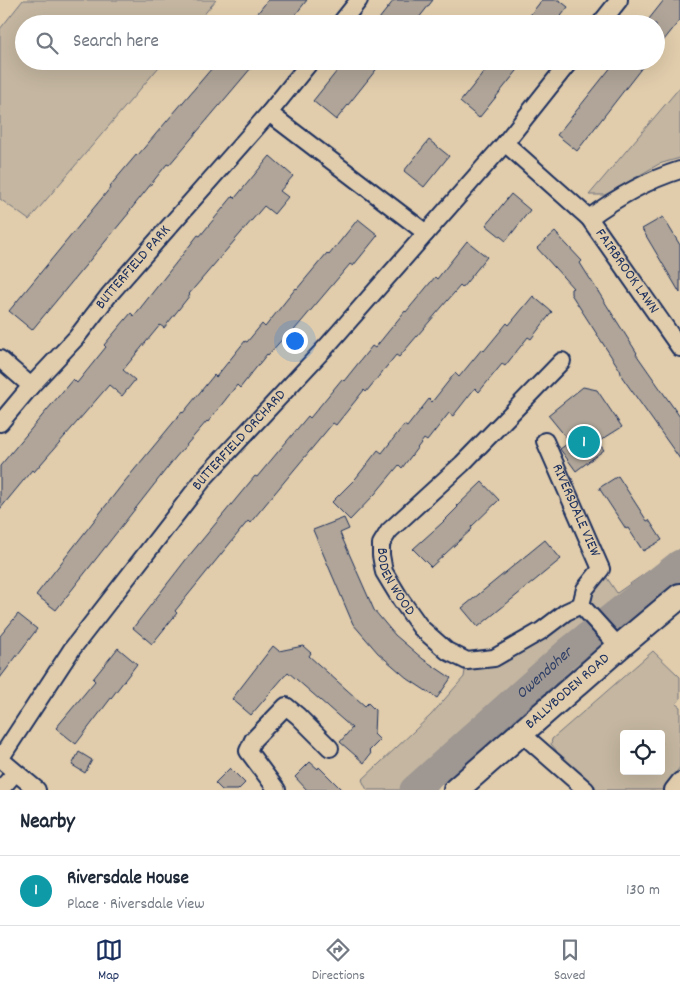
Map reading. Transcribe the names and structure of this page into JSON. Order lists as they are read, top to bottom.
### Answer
{
  "streets": {
    "main road": ["BALLYBODEN ROAD"],
    "street": [
      "BUTTERFIELD PARK",
      "FAIRBROOK LAWN",
      "BUTTERFIELD ORCHARD",
      "RIVERSDALE VIEW",
      "BODEN WOOD"
    ]
  },
  "crossings": [
    ["FAIRBROOK LAWN", "BUTTERFIELD ORCHARD"],
    ["RIVERSDALE VIEW", "BODEN WOOD"]
  ],
  "water": ["Owendoher"],
  "page": {
    "search": "Search here",
    "pins": "1",
    "heading": "Nearby",
    "list": [
      {
        "mark": "1",
        "name": "Riversdale House",
        "note": "Place · Riversdale View",
        "value": "130 m"
      }
    ],
    "nav": ["Map", "Directions", "Saved"]
  }
}
